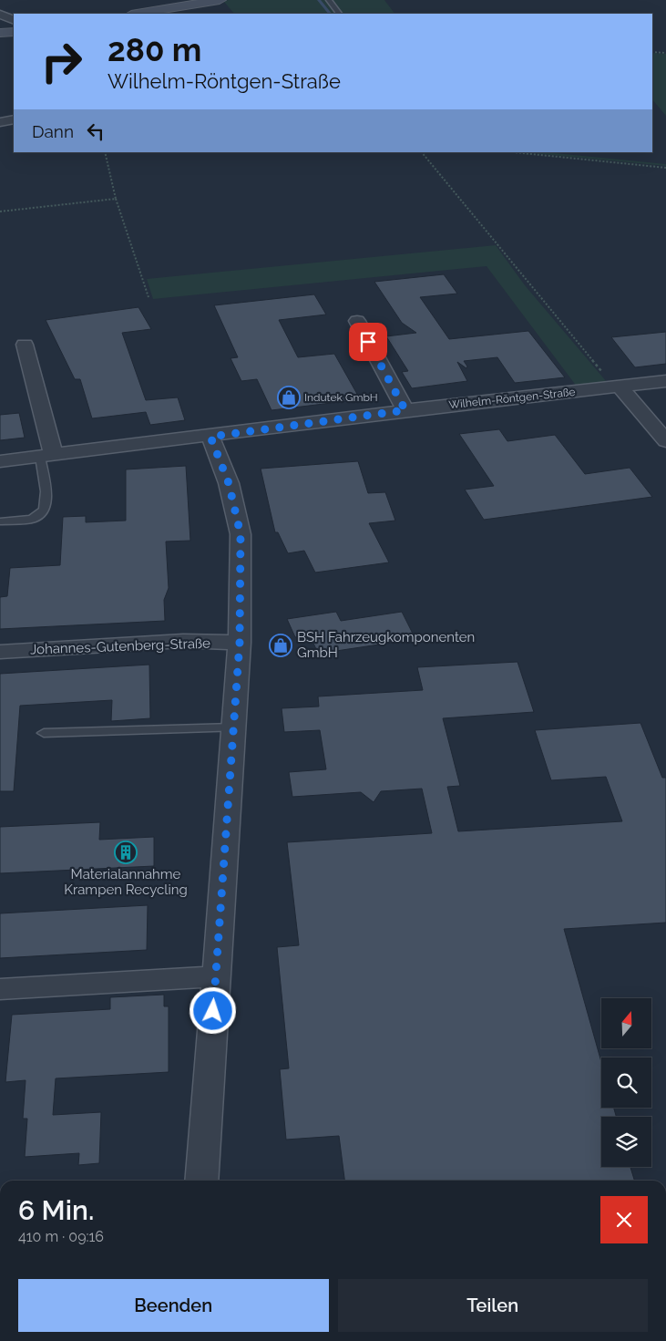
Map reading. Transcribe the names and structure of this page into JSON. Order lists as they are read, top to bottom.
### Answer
{
  "streets": {
    "street": ["Wilhelm-Röntgen-Straße", "Johannes-Gutenberg-Straße"]
  },
  "places": {
    "shop": ["Indutek GmbH", "BSH Fahrzeugkomponenten GmbH"],
    "building": ["Materialannahme Krampen Recycling"]
  },
  "north": "top",
  "page": {
    "turn": ["280 m", "Wilhelm-Röntgen-Straße"],
    "then": "Dann",
    "heading": ["6 Min.", "410 m · 09:16"],
    "buttons": ["Beenden", "Teilen"]
  }
}
